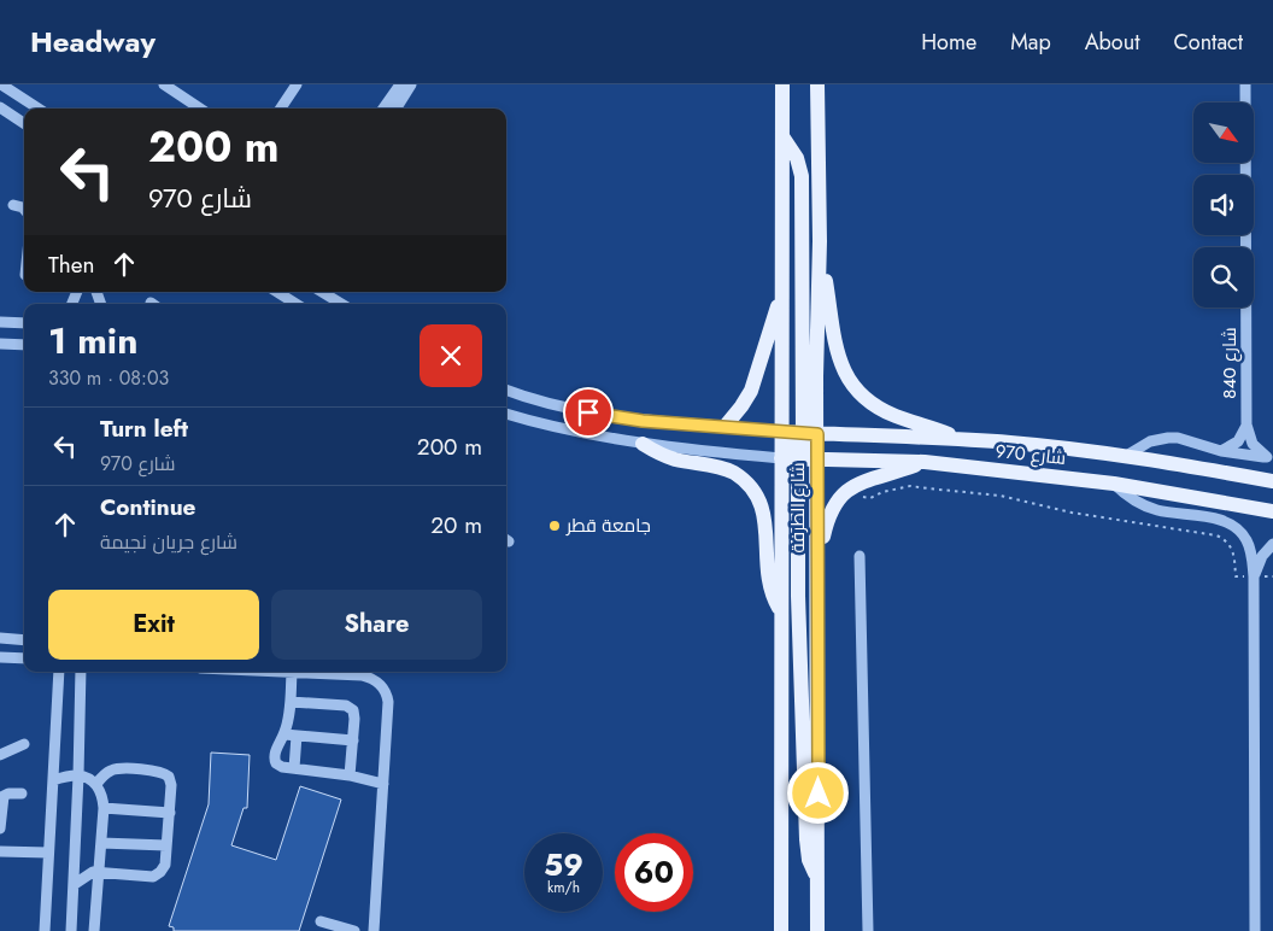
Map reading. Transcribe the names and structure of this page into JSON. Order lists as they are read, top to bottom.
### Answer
{
  "streets": {
    "main road": ["شارع 970", "شارع الطرفة"],
    "street": ["شارع 840"]
  },
  "crossings": [
    ["شارع 970", "شارع الطرفة"]
  ],
  "places": ["جامعة قطر"],
  "north": "bottom right",
  "page": {
    "header": "Headway",
    "nav": [
      "Home",
      "Map",
      "About",
      "Contact"
    ],
    "turn": ["200 m", "شارع 970"],
    "then": "Then",
    "heading": ["1 min", "330 m · 08:03"],
    "list": [
      {
        "name": "Turn left",
        "note": "شارع 970",
        "value": "200 m"
      },
      {
        "name": "Continue",
        "note": "شارع جريان نجيمة",
        "value": "20 m"
      }
    ],
    "buttons": ["Exit", "Share"],
    "speed": "59 km/h",
    "limit": "60"
  }
}
